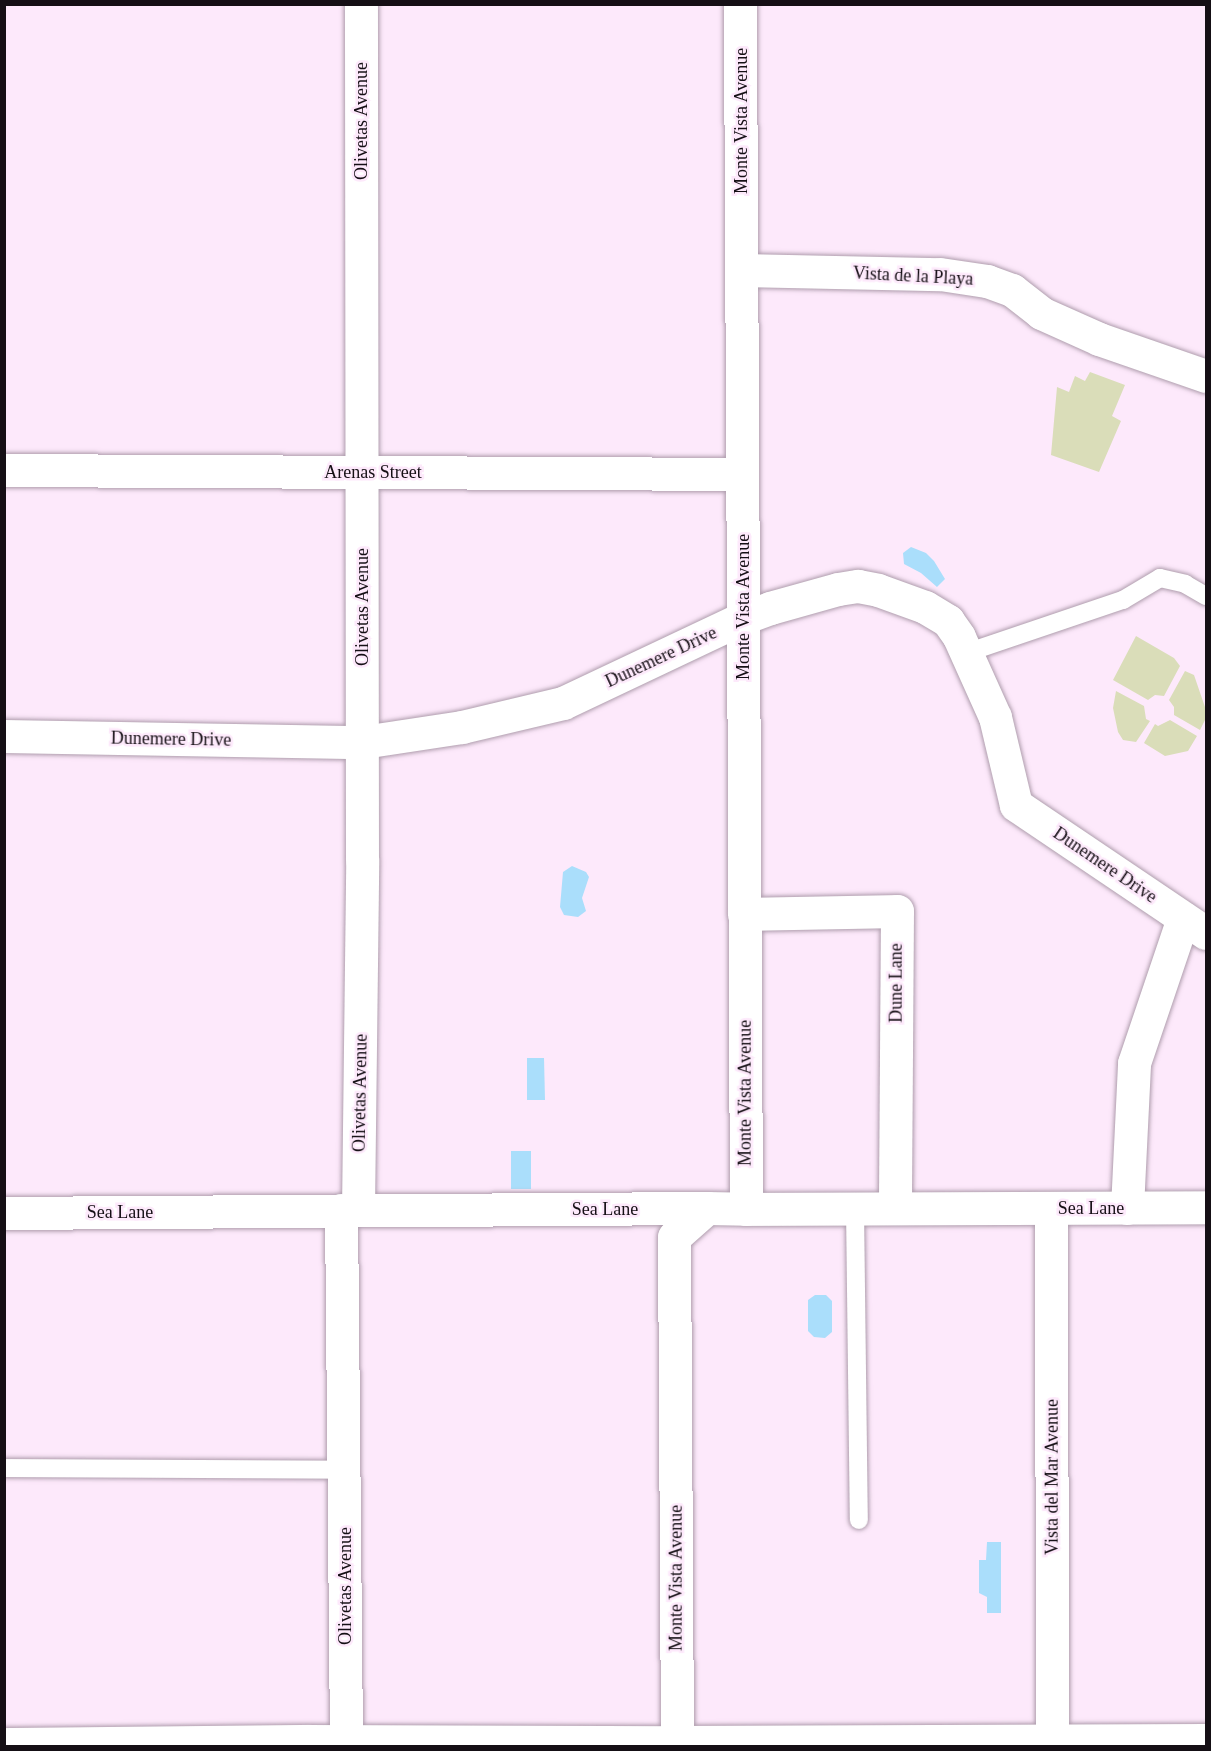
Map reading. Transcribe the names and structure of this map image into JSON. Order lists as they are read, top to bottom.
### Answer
{
  "streets": {
    "street": [
      "Olivetas Avenue",
      "Monte Vista Avenue",
      "Vista de la Playa",
      "Arenas Street",
      "Dunemere Drive",
      "Dune Lane",
      "Sea Lane",
      "Vista del Mar Avenue"
    ]
  },
  "crossings": [
    ["Olivetas Avenue", "Arenas Street"],
    ["Olivetas Avenue", "Dunemere Drive"],
    ["Olivetas Avenue", "Sea Lane"],
    ["Monte Vista Avenue", "Vista de la Playa"],
    ["Monte Vista Avenue", "Arenas Street"],
    ["Monte Vista Avenue", "Dunemere Drive"],
    ["Monte Vista Avenue", "Dune Lane"],
    ["Monte Vista Avenue", "Sea Lane"],
    ["Dunemere Drive", "Sea Lane"],
    ["Dune Lane", "Sea Lane"],
    ["Sea Lane", "Vista del Mar Avenue"]
  ]
}
